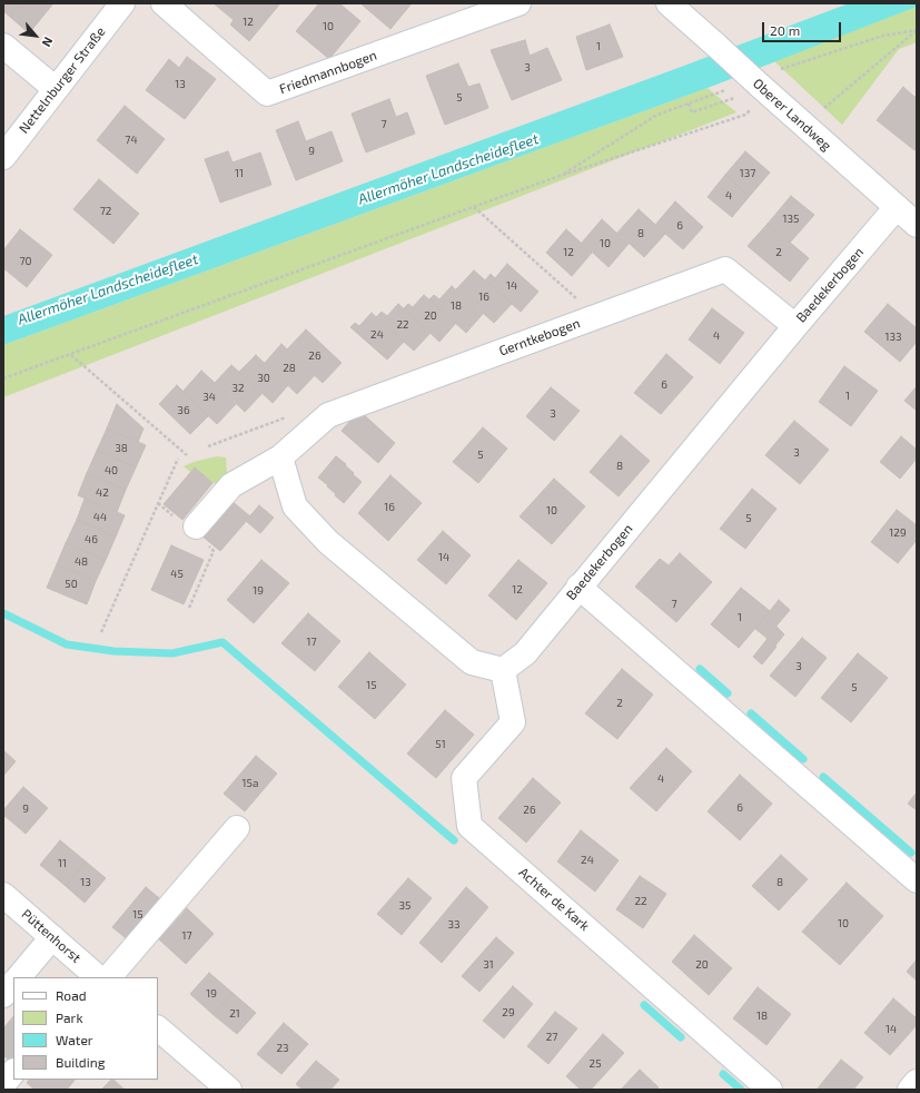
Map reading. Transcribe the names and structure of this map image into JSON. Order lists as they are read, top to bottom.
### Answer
{
  "streets": {
    "street": [
      "Friedmannbogen",
      "Nettelnburger Straße",
      "Oberer Landweg",
      "Baedekerbogen",
      "Gerntkebogen",
      "Achter de Kark",
      "Püttenhorst"
    ]
  },
  "crossings": [
    ["Oberer Landweg", "Baedekerbogen"],
    ["Baedekerbogen", "Gerntkebogen"],
    ["Baedekerbogen", "Achter de Kark"]
  ],
  "water": ["Allermöher Landscheidefleet"],
  "house_numbers": [
    "12",
    "10",
    "1",
    "3",
    "13",
    "5",
    "7",
    "74",
    "9",
    "11",
    "137",
    "4",
    "72",
    "135",
    "6",
    "8",
    "10",
    "12",
    "2",
    "70",
    "14",
    "16",
    "18",
    "20",
    "22",
    "24",
    "4",
    "133",
    "26",
    "28",
    "30",
    "6",
    "32",
    "1",
    "34",
    "36",
    "3",
    "38",
    "3",
    "5",
    "8",
    "40",
    "42",
    "16",
    "10",
    "44",
    "5",
    "129",
    "46",
    "14",
    "48",
    "45",
    "50",
    "12",
    "19",
    "7",
    "1",
    "17",
    "3",
    "15",
    "5",
    "2",
    "51",
    "4",
    "15a",
    "6",
    "9",
    "26",
    "24",
    "11",
    "13",
    "8",
    "22",
    "35",
    "15",
    "10",
    "33",
    "17",
    "31",
    "20",
    "19",
    "29",
    "21",
    "18",
    "14",
    "27",
    "23",
    "25"
  ],
  "legend": [
    "Road",
    "Park",
    "Water",
    "Building"
  ],
  "scale_bar": "20 m",
  "north": "bottom right"
}
